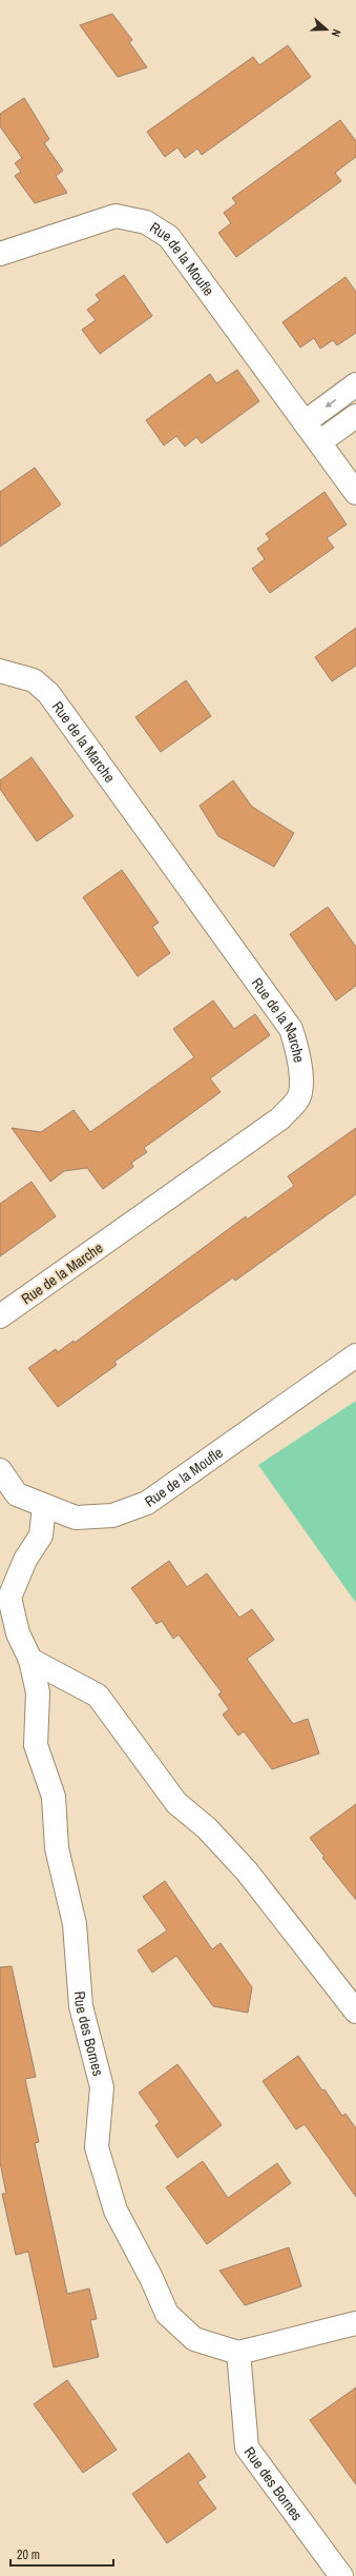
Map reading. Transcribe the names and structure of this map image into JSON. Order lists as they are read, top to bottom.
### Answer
{
  "streets": {
    "street": ["Rue de la Moufle", "Rue de la Marche", "Rue des Bornes"]
  },
  "crossings": [
    ["Rue de la Moufle", "Rue des Bornes"]
  ],
  "scale_bar": "20 m",
  "north": "right"
}
